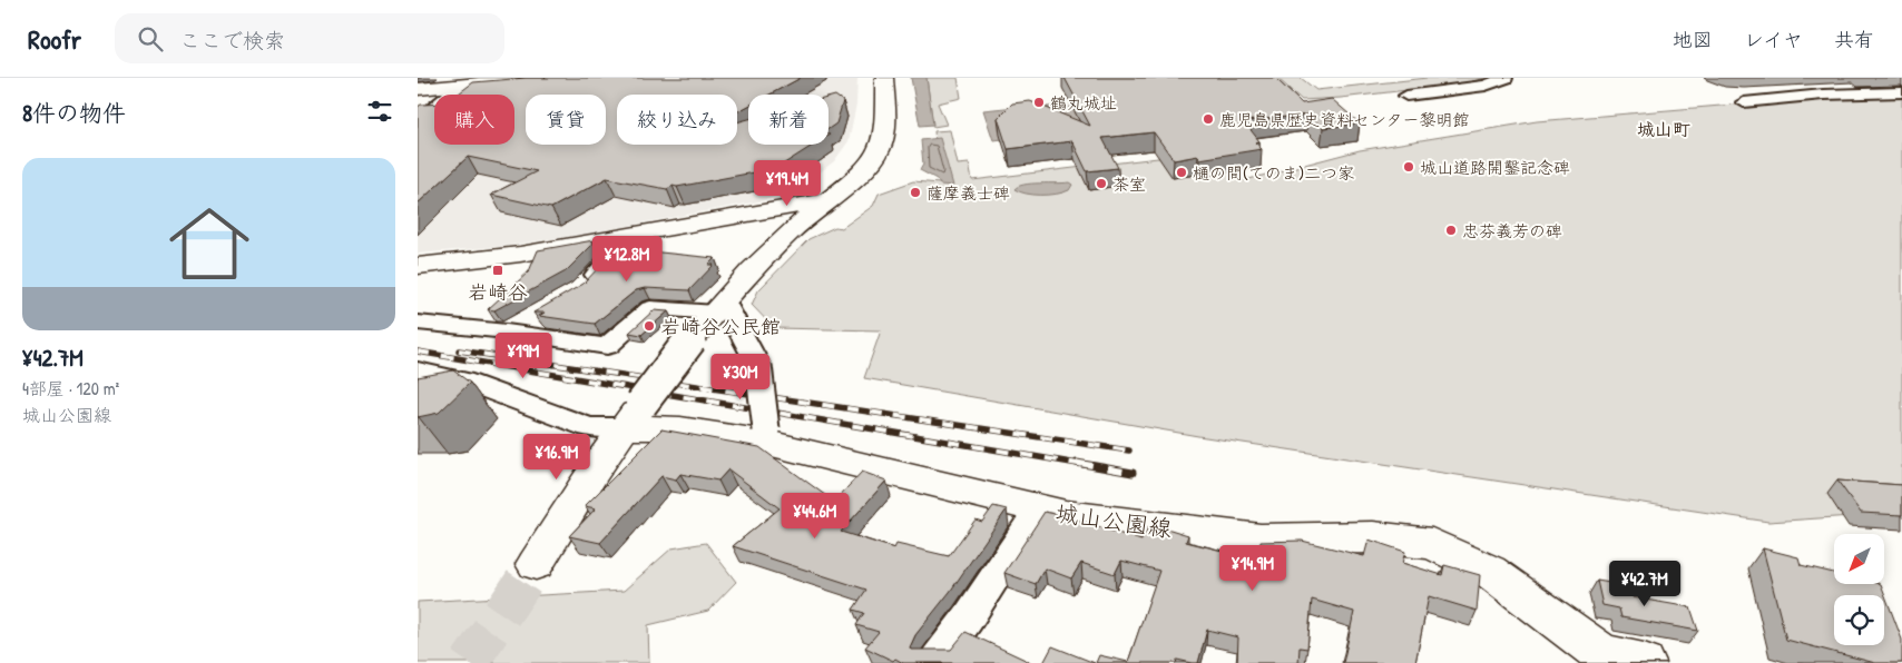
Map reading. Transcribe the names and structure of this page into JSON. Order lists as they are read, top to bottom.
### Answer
{
  "streets": {
    "main road": ["城山公園線"]
  },
  "districts": ["城山町"],
  "places": {
    "other": [
      "鶴丸城址",
      "鹿児島県歴史資料センター黎明館",
      "城山道路開鑿記念碑",
      "樋の間(てのま)二つ家",
      "茶室",
      "薩摩義士碑",
      "忠芬義芳の碑",
      "岩崎谷公民館"
    ],
    "transit": ["岩崎谷"]
  },
  "north": "bottom left",
  "page": {
    "header": "Roofr",
    "search": "ここで検索",
    "nav": ["地図", "レイヤ", "共有"],
    "heading": "8件の物件",
    "chip": [
      "購入",
      "賃貸",
      "絞り込み",
      "新着"
    ],
    "list": [
      {
        "name": "¥42.7M",
        "note": "4部屋 · 120 m² · 城山公園線"
      }
    ],
    "price": [
      "¥19.4M",
      "¥12.8M",
      "¥19M",
      "¥30M",
      "¥16.9M",
      "¥44.6M",
      "¥14.9M",
      "¥42.7M"
    ]
  }
}
